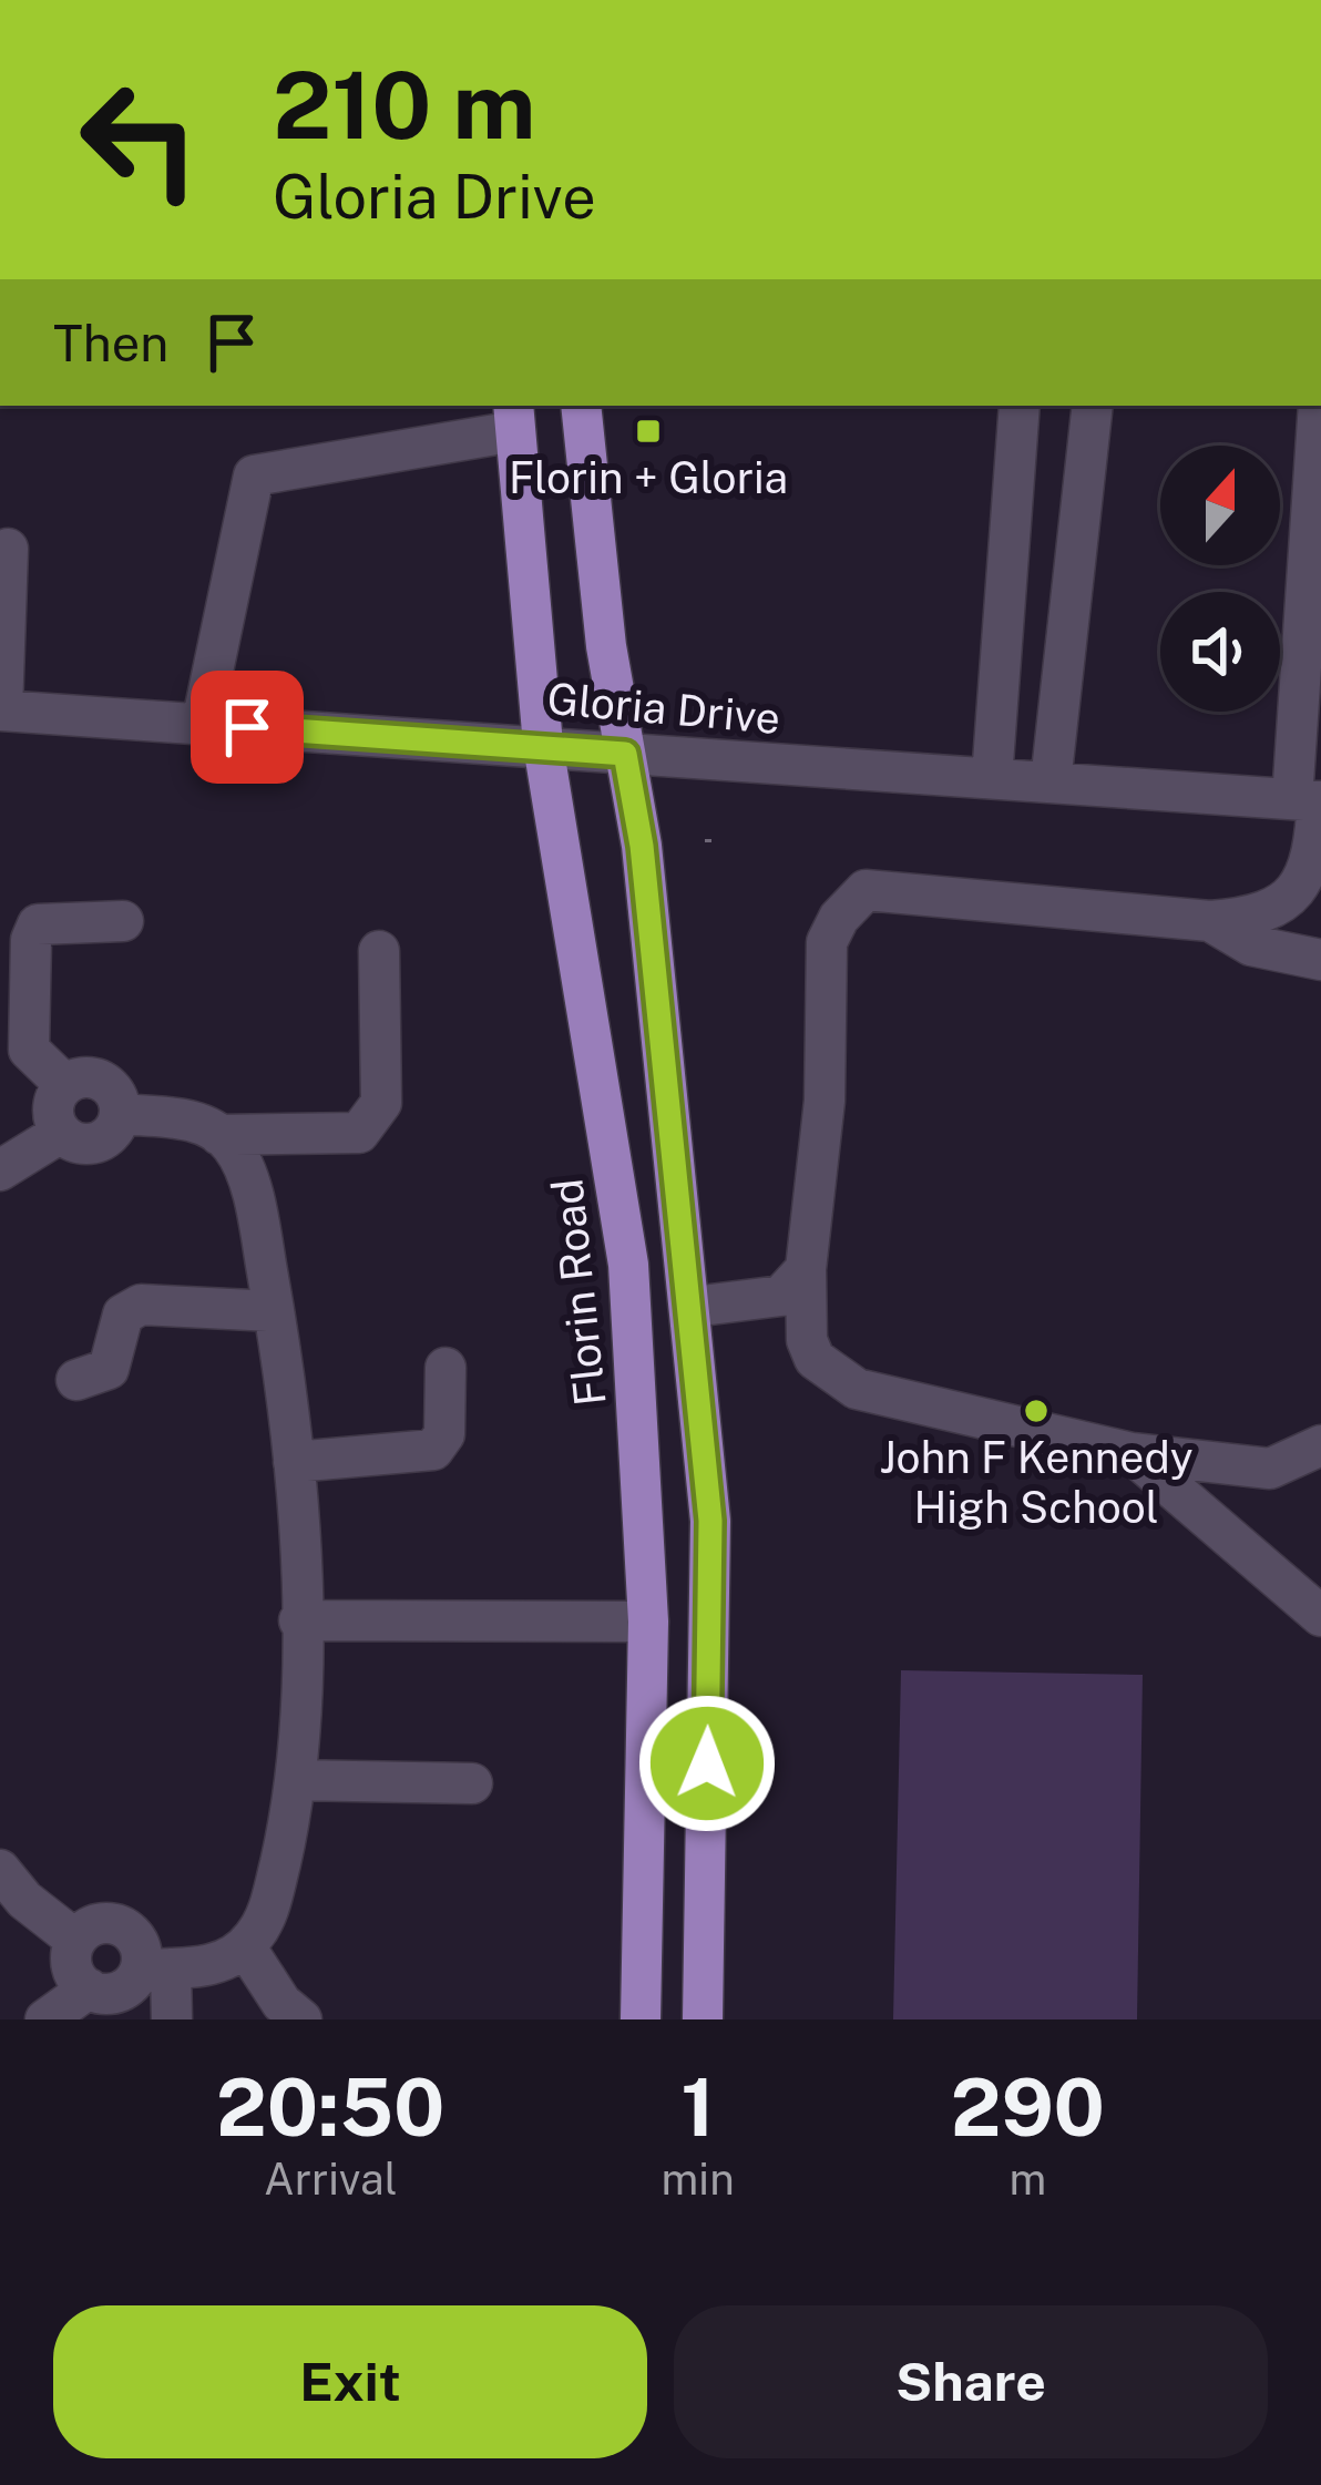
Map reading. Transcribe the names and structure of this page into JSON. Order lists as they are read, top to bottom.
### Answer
{
  "streets": {
    "main road": ["Florin Road"],
    "street": ["Gloria Drive"]
  },
  "crossings": [
    ["Gloria Drive", "Florin Road"]
  ],
  "places": {
    "transit": ["Florin + Gloria"],
    "other": ["John F Kennedy High School"]
  },
  "north": "top",
  "page": {
    "turn": ["210 m", "Gloria Drive"],
    "then": "Then",
    "eta": [
      "20:50",
      "Arrival",
      "1",
      "min",
      "290",
      "m"
    ],
    "buttons": ["Exit", "Share"]
  }
}
